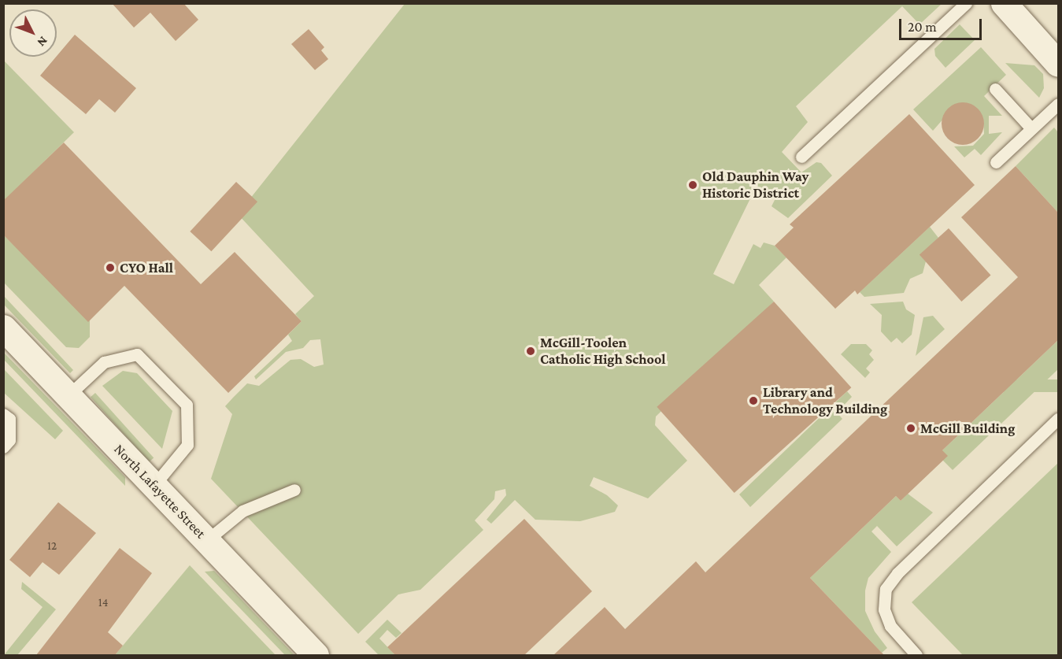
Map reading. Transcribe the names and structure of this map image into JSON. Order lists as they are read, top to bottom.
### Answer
{
  "streets": {
    "street": ["North Lafayette Street"]
  },
  "places": [
    "Old Dauphin Way Historic District",
    "CYO Hall",
    "McGill-Toolen Catholic High School",
    "Library and Technology Building",
    "McGill Building"
  ],
  "house_numbers": ["12", "14"],
  "scale_bar": "20 m",
  "north": "bottom right"
}
